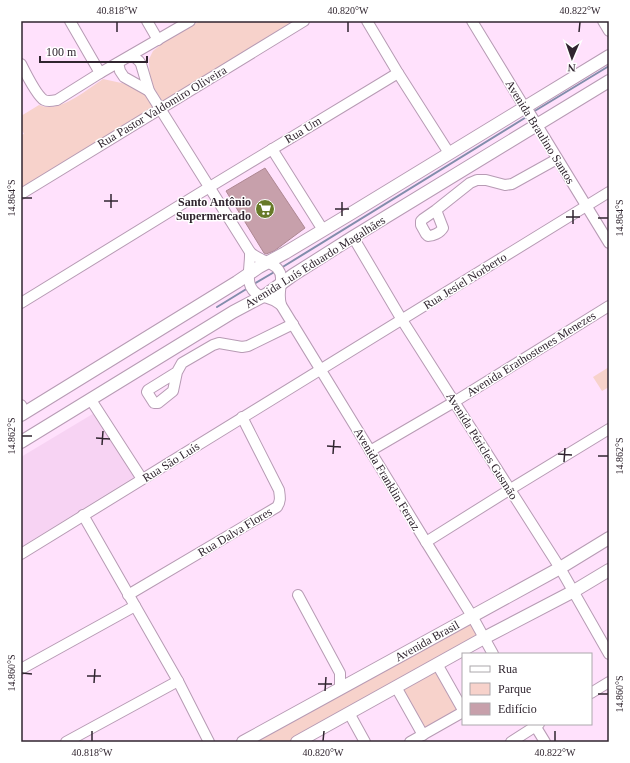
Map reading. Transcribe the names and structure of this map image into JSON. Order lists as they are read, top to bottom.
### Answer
{
  "streets": {
    "main road": ["Avenida Luís Eduardo Magalhães", "Avenida Brasil"],
    "street": [
      "Rua Pastor Valdomiro Oliveira",
      "Rua Um",
      "Avenida Braulino Santos",
      "Rua Jesiel Norberto",
      "Avenida Erathostenes Menezes",
      "Avenida Péricles Gusmão",
      "Rua São Luís",
      "Avenida Franklin Ferraz",
      "Rua Dalva Flores"
    ]
  },
  "crossings": [
    ["Avenida Braulino Santos", "Avenida Luís Eduardo Magalhães"],
    ["Avenida Braulino Santos", "Rua Jesiel Norberto"],
    ["Avenida Luís Eduardo Magalhães", "Avenida Péricles Gusmão"],
    ["Rua Jesiel Norberto", "Avenida Péricles Gusmão"],
    ["Rua Jesiel Norberto", "Rua São Luís"],
    ["Rua Jesiel Norberto", "Avenida Franklin Ferraz"],
    ["Avenida Erathostenes Menezes", "Avenida Péricles Gusmão"],
    ["Avenida Erathostenes Menezes", "Avenida Franklin Ferraz"],
    ["Avenida Péricles Gusmão", "Avenida Brasil"],
    ["Rua São Luís", "Avenida Franklin Ferraz"],
    ["Rua São Luís", "Rua Dalva Flores"],
    ["Avenida Franklin Ferraz", "Avenida Brasil"]
  ],
  "places": {
    "supermarket": ["Santo Antônio Supermercado"]
  },
  "legend": ["Rua", "Parque", "Edifício"],
  "scale_bar": "100 m",
  "north": "bottom",
  "coordinates": [
    "40.818°W",
    "40.820°W",
    "40.822°W",
    "14.864°S",
    "14.862°S",
    "14.860°S"
  ]
}
